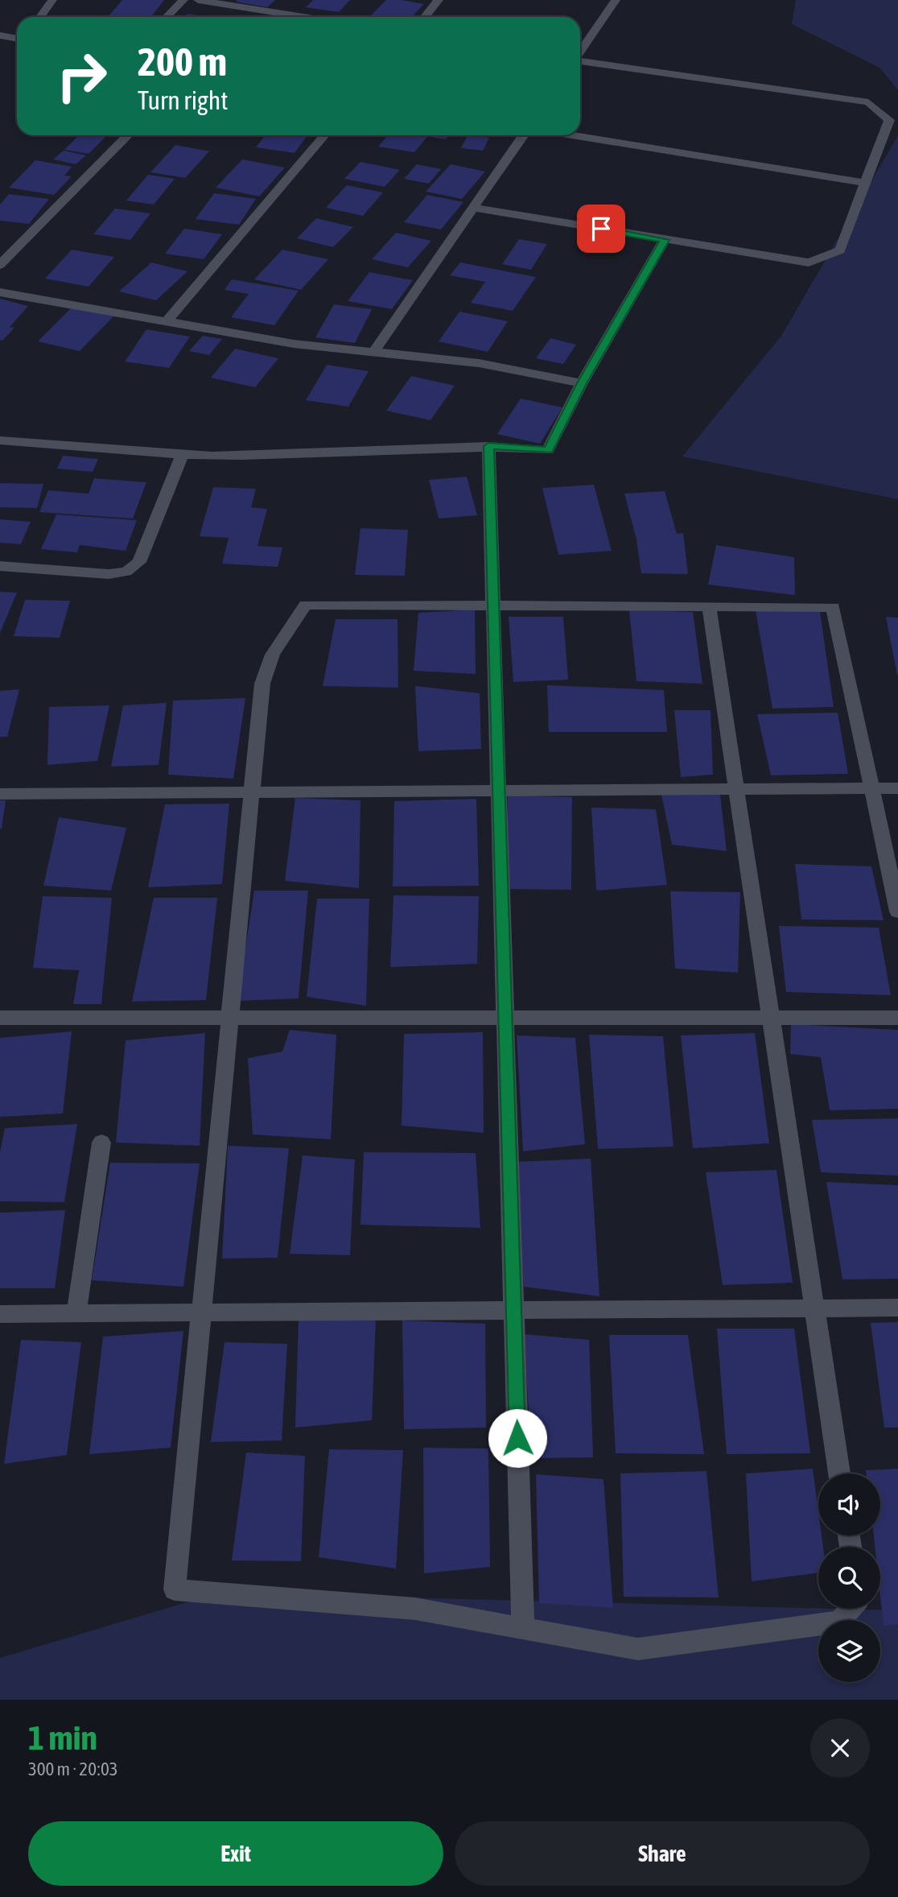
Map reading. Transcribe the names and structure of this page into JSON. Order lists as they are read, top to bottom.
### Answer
{
  "page": {
    "turn": ["200 m", "Turn right"],
    "heading": ["1 min", "300 m · 20:03"],
    "buttons": ["Exit", "Share"]
  }
}
